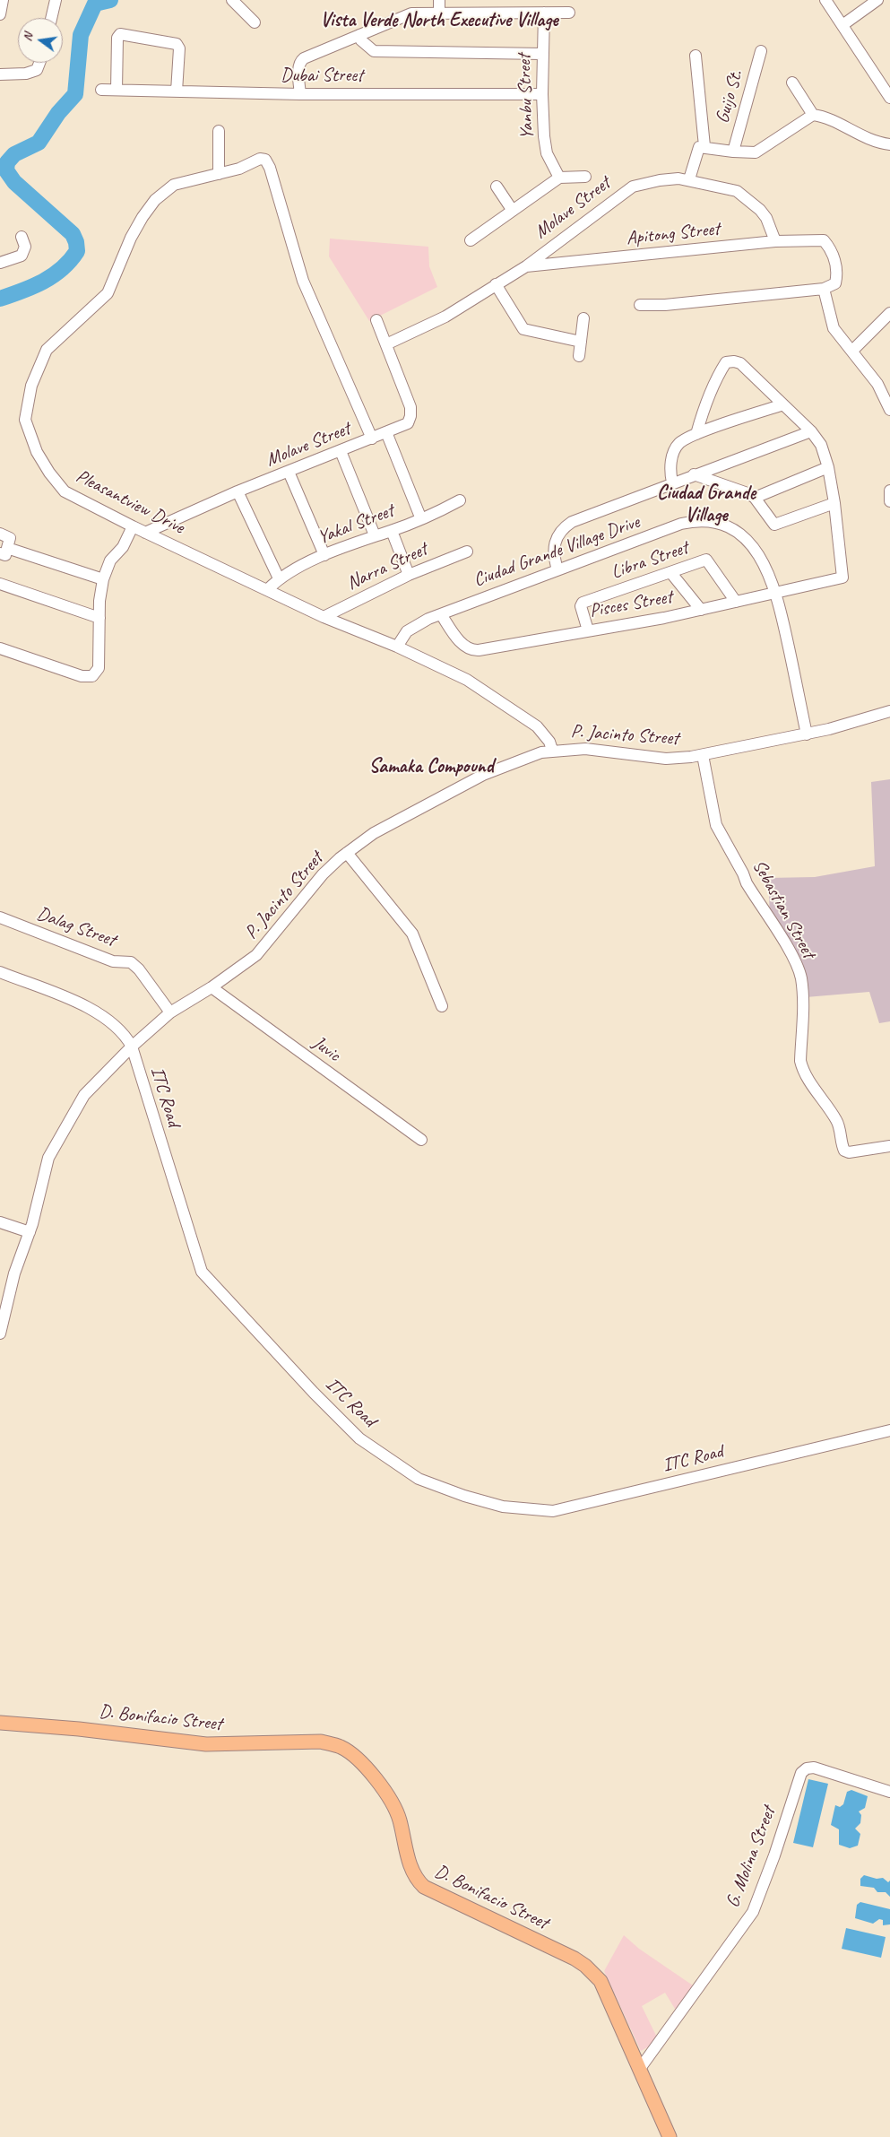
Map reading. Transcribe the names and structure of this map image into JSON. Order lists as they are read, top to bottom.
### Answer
{
  "streets": {
    "main road": ["D. Bonifacio Street"],
    "street": [
      "Dubai Street",
      "Yanbu Street",
      "Guijo St.",
      "Molave Street",
      "Apitong Street",
      "Pleasantview Drive",
      "Yakal Street",
      "Ciudad Grande Village Drive",
      "Libra Street",
      "Narra Street",
      "Pisces Street",
      "P. Jacinto Street",
      "Sebastian Street",
      "Dalag Street",
      "Juvic",
      "ITC Road",
      "G. Molina Street"
    ]
  },
  "crossings": [
    ["Dubai Street", "Yanbu Street"],
    ["Molave Street", "Apitong Street"],
    ["Molave Street", "Pleasantview Drive"],
    ["Pleasantview Drive", "Yakal Street"],
    ["Pleasantview Drive", "Ciudad Grande Village Drive"],
    ["Pleasantview Drive", "Narra Street"],
    ["Pleasantview Drive", "P. Jacinto Street"],
    ["Ciudad Grande Village Drive", "Pisces Street"],
    ["Ciudad Grande Village Drive", "P. Jacinto Street"],
    ["Libra Street", "Pisces Street"],
    ["P. Jacinto Street", "Sebastian Street"],
    ["P. Jacinto Street", "Dalag Street"],
    ["P. Jacinto Street", "Juvic"],
    ["P. Jacinto Street", "ITC Road"],
    ["D. Bonifacio Street", "G. Molina Street"]
  ],
  "districts": ["Vista Verde North Executive Village", "Ciudad Grande Village", "Samaka Compound"],
  "north": "left"
}
